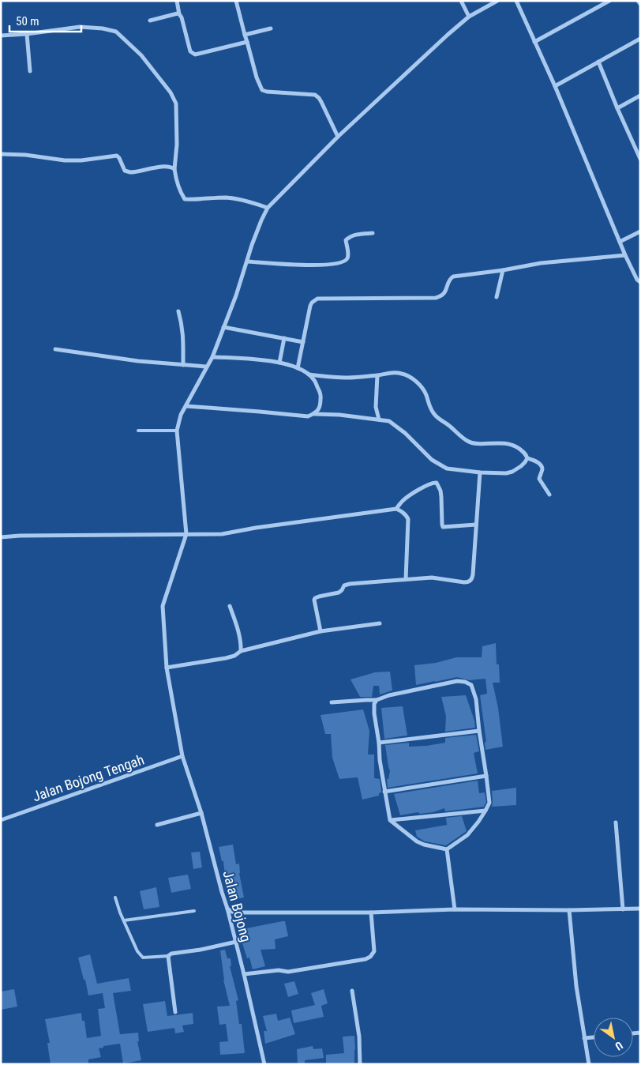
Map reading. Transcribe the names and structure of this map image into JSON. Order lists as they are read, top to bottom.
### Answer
{
  "streets": {
    "street": ["Jalan Bojong Tengah", "Jalan Bojong"]
  },
  "crossings": [
    ["Jalan Bojong Tengah", "Jalan Bojong"]
  ],
  "scale_bar": "50 m",
  "north": "bottom right"
}
